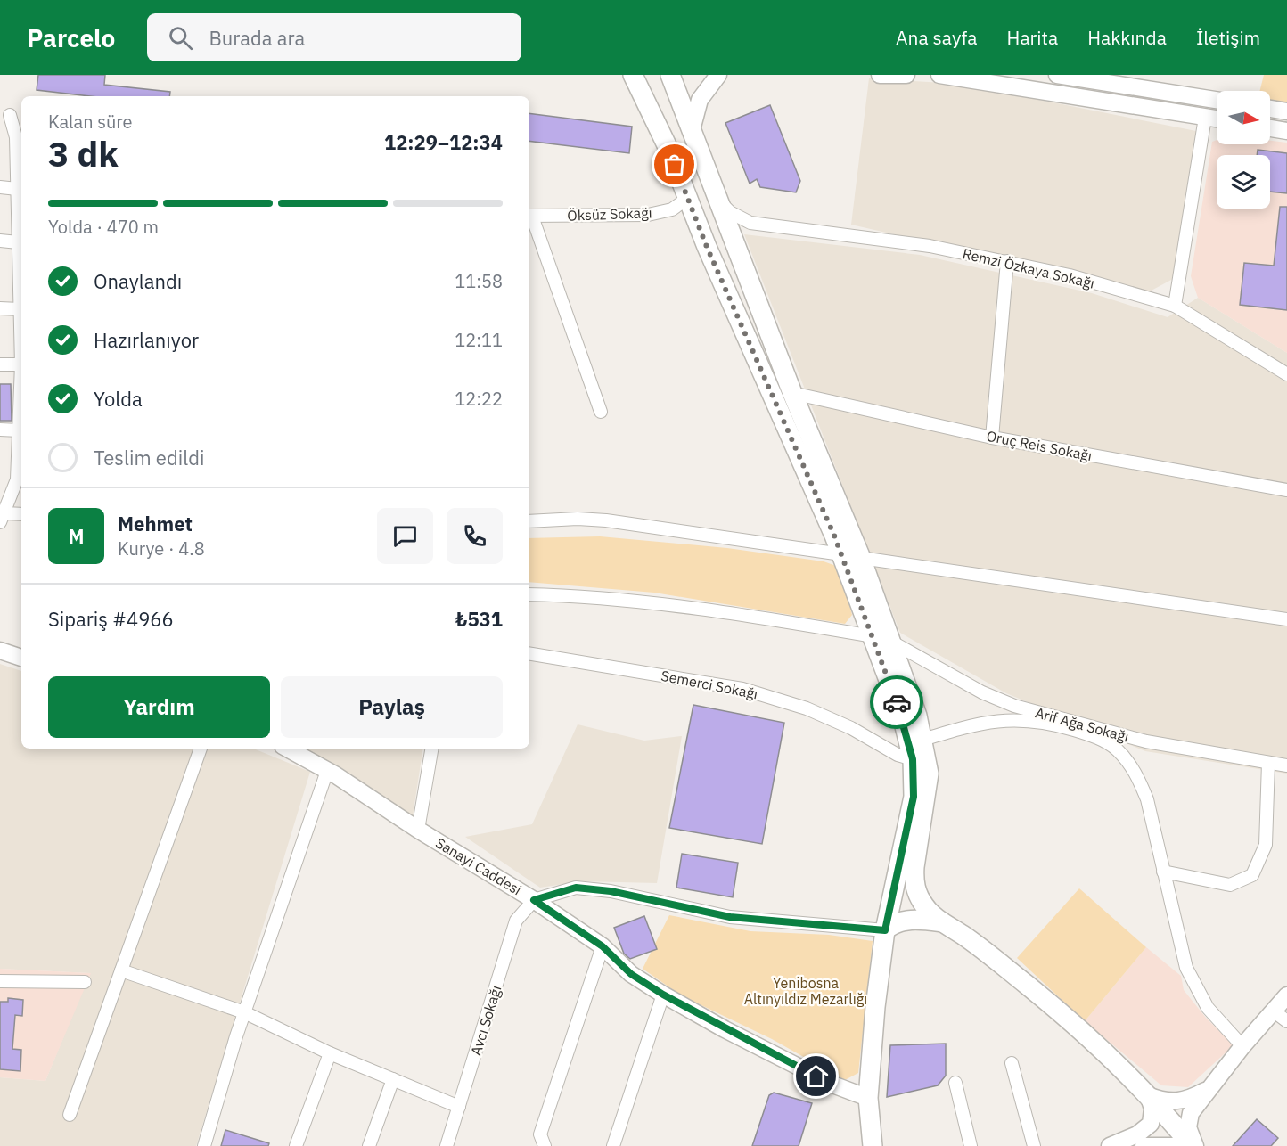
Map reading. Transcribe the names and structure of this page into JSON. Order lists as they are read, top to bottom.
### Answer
{
  "streets": {
    "main road": ["Sanayi Caddesi"],
    "street": [
      "Öksüz Sokağı",
      "Remzi Özkaya Sokağı",
      "Oruç Reis Sokağı",
      "Semerci Sokağı",
      "Arif Ağa Sokağı",
      "Avcı Sokağı"
    ]
  },
  "crossings": [
    ["Sanayi Caddesi", "Avcı Sokağı"]
  ],
  "parks": ["Yenibosna Altınyıldız Mezarlığı"],
  "north": "right",
  "page": {
    "header": "Parcelo",
    "search": "Burada ara",
    "nav": [
      "Ana sayfa",
      "Harita",
      "Hakkında",
      "İletişim"
    ],
    "heading": ["3 dk", "Kalan süre", "12:29–12:34"],
    "panel": [
      "Mehmet",
      "Kurye · 4.8",
      "Sipariş #4966",
      "₺531"
    ],
    "bar": "Yolda · 470 m",
    "list": [
      ["Onaylandı", "11:58"],
      ["Hazırlanıyor", "12:11"],
      ["Yolda", "12:22"],
      "Teslim edildi"
    ],
    "round": "M",
    "buttons": ["Yardım", "Paylaş"]
  }
}
